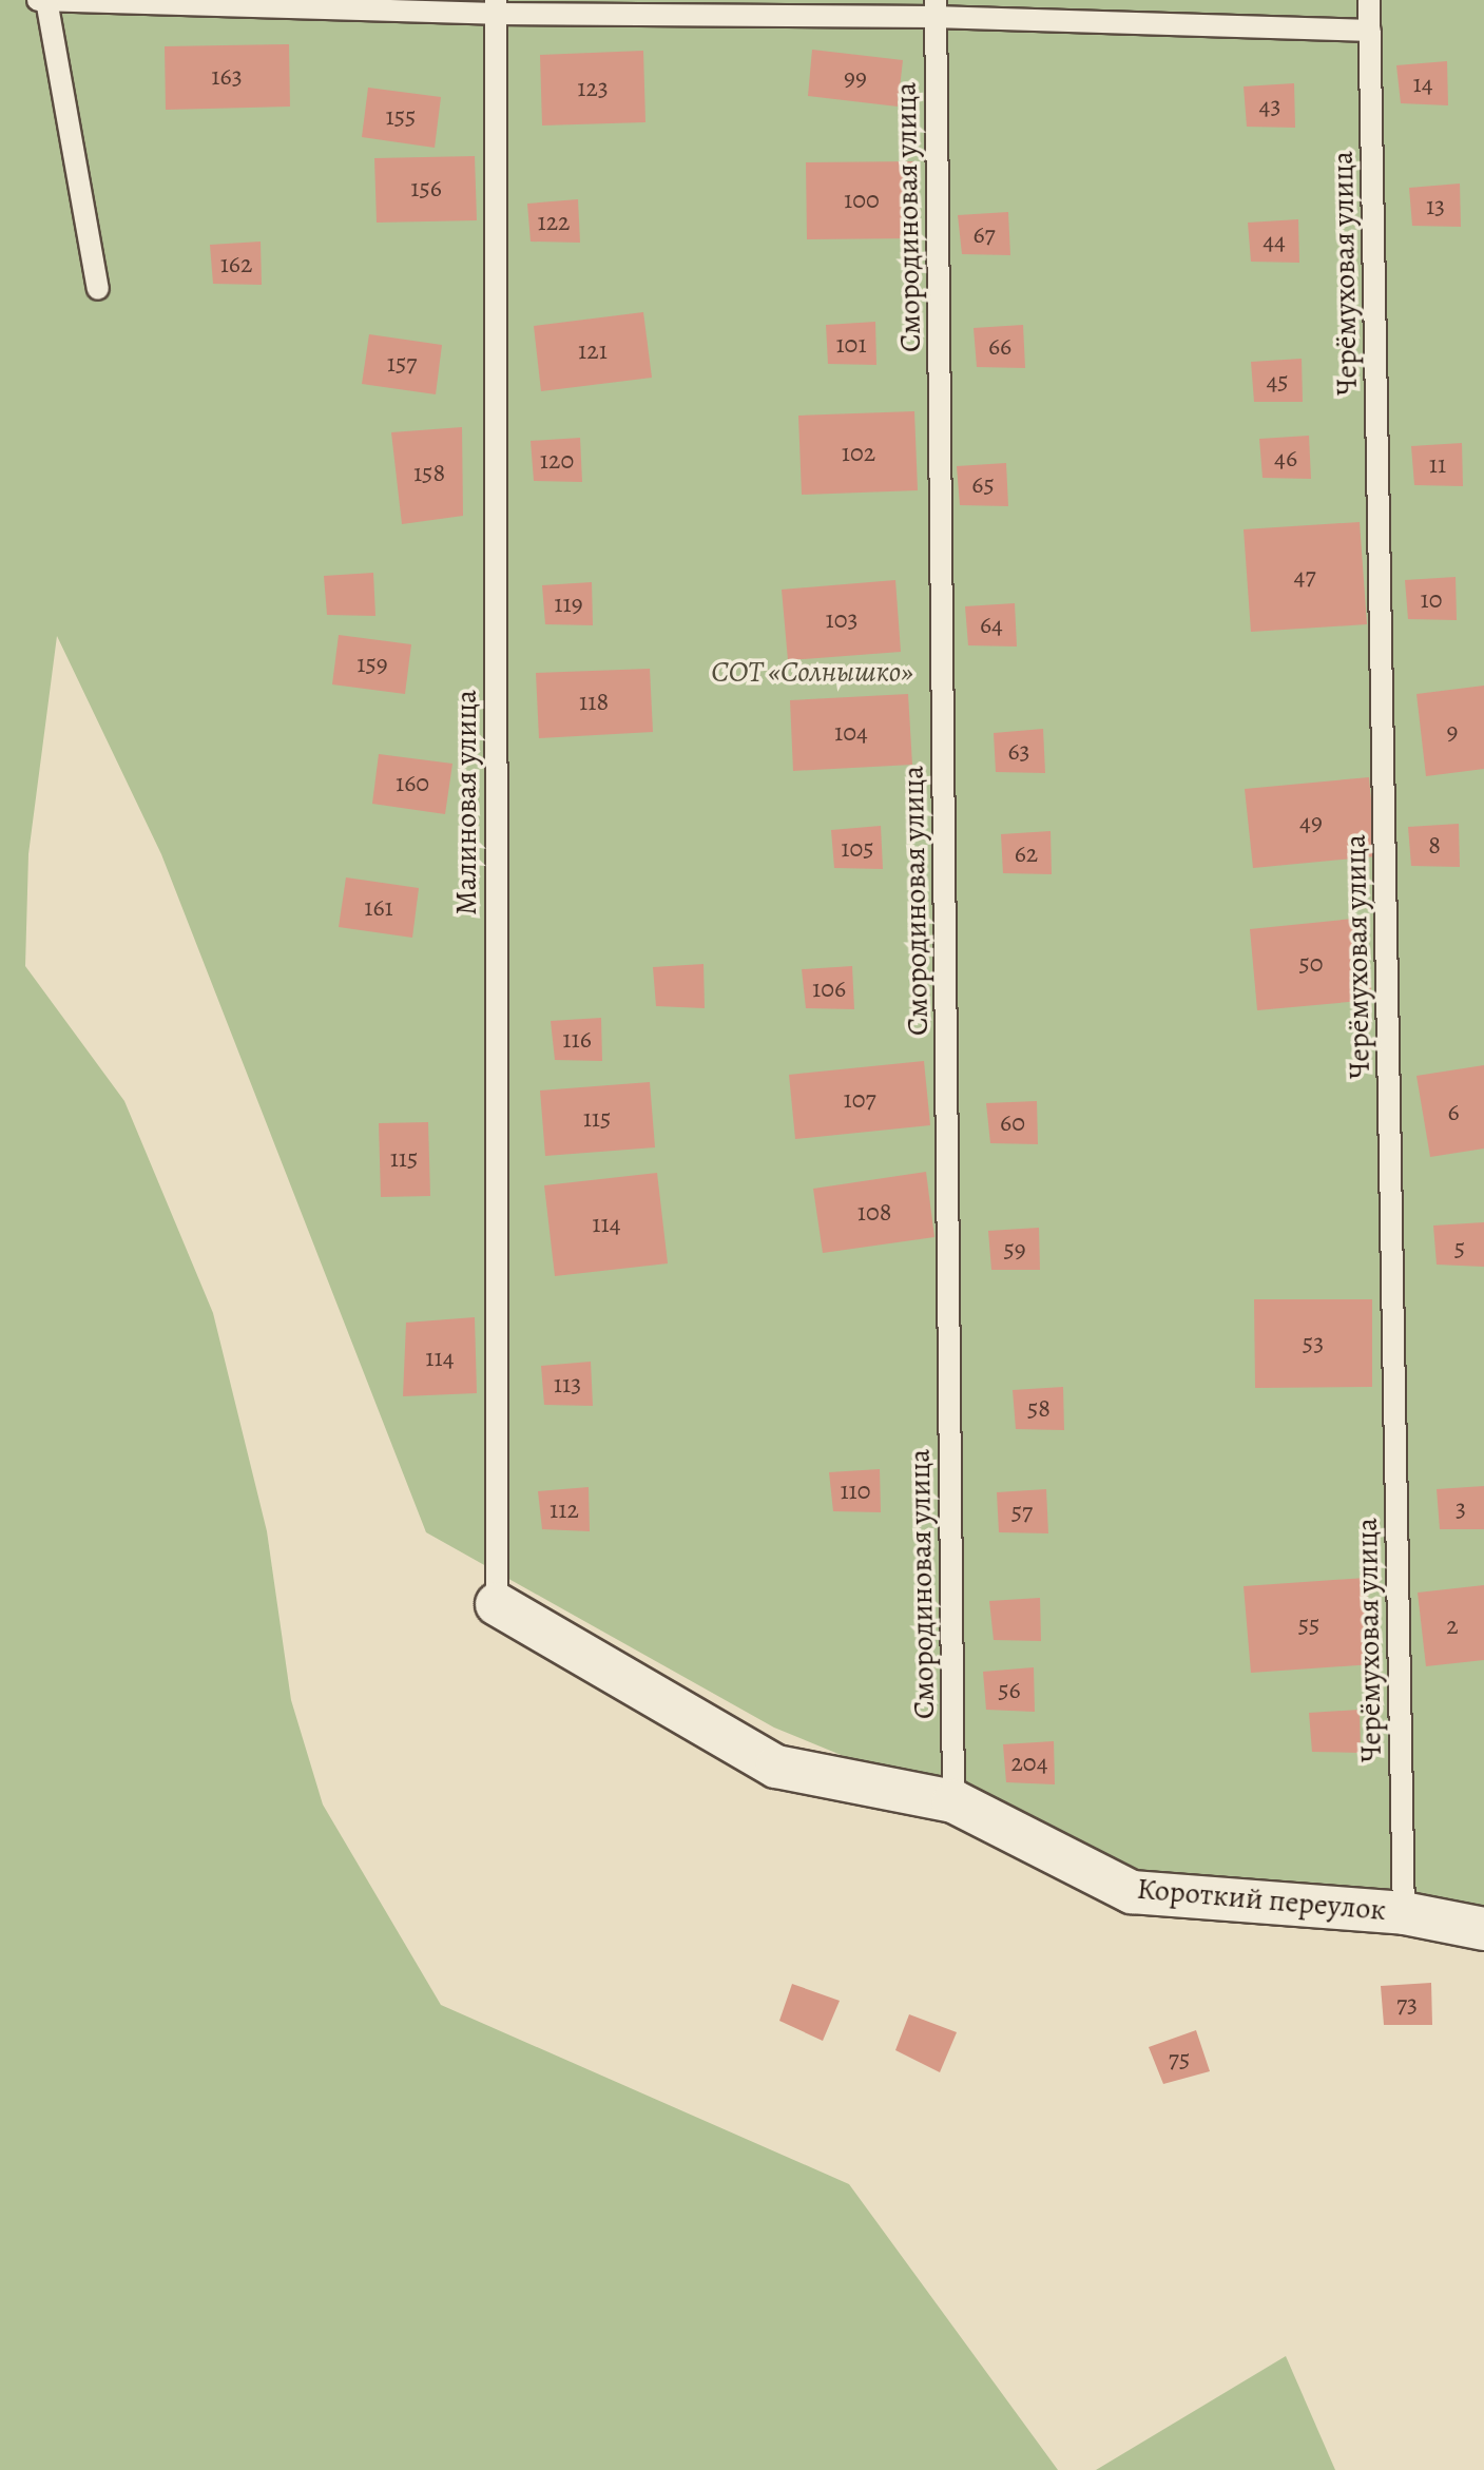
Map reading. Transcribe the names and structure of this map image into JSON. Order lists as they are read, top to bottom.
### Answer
{
  "streets": {
    "street": ["Короткий переулок"],
    "lane": ["Смородиновая улица", "Черёмуховая улица", "Малиновая улица"]
  },
  "crossings": [
    ["Смородиновая улица", "Короткий переулок"],
    ["Черёмуховая улица", "Короткий переулок"],
    ["Малиновая улица", "Короткий переулок"]
  ],
  "parks": ["СОТ «Солнышко»"],
  "house_numbers": [
    "163",
    "99",
    "14",
    "123",
    "43",
    "155",
    "156",
    "100",
    "13",
    "122",
    "67",
    "44",
    "162",
    "101",
    "66",
    "121",
    "157",
    "45",
    "102",
    "46",
    "120",
    "11",
    "158",
    "65",
    "47",
    "10",
    "119",
    "103",
    "64",
    "159",
    "118",
    "9",
    "104",
    "63",
    "160",
    "49",
    "8",
    "105",
    "62",
    "161",
    "50",
    "106",
    "116",
    "107",
    "6",
    "115",
    "60",
    "115",
    "108",
    "114",
    "5",
    "59",
    "53",
    "114",
    "113",
    "58",
    "110",
    "3",
    "112",
    "57",
    "55",
    "2",
    "56",
    "204",
    "73",
    "75"
  ]
}
